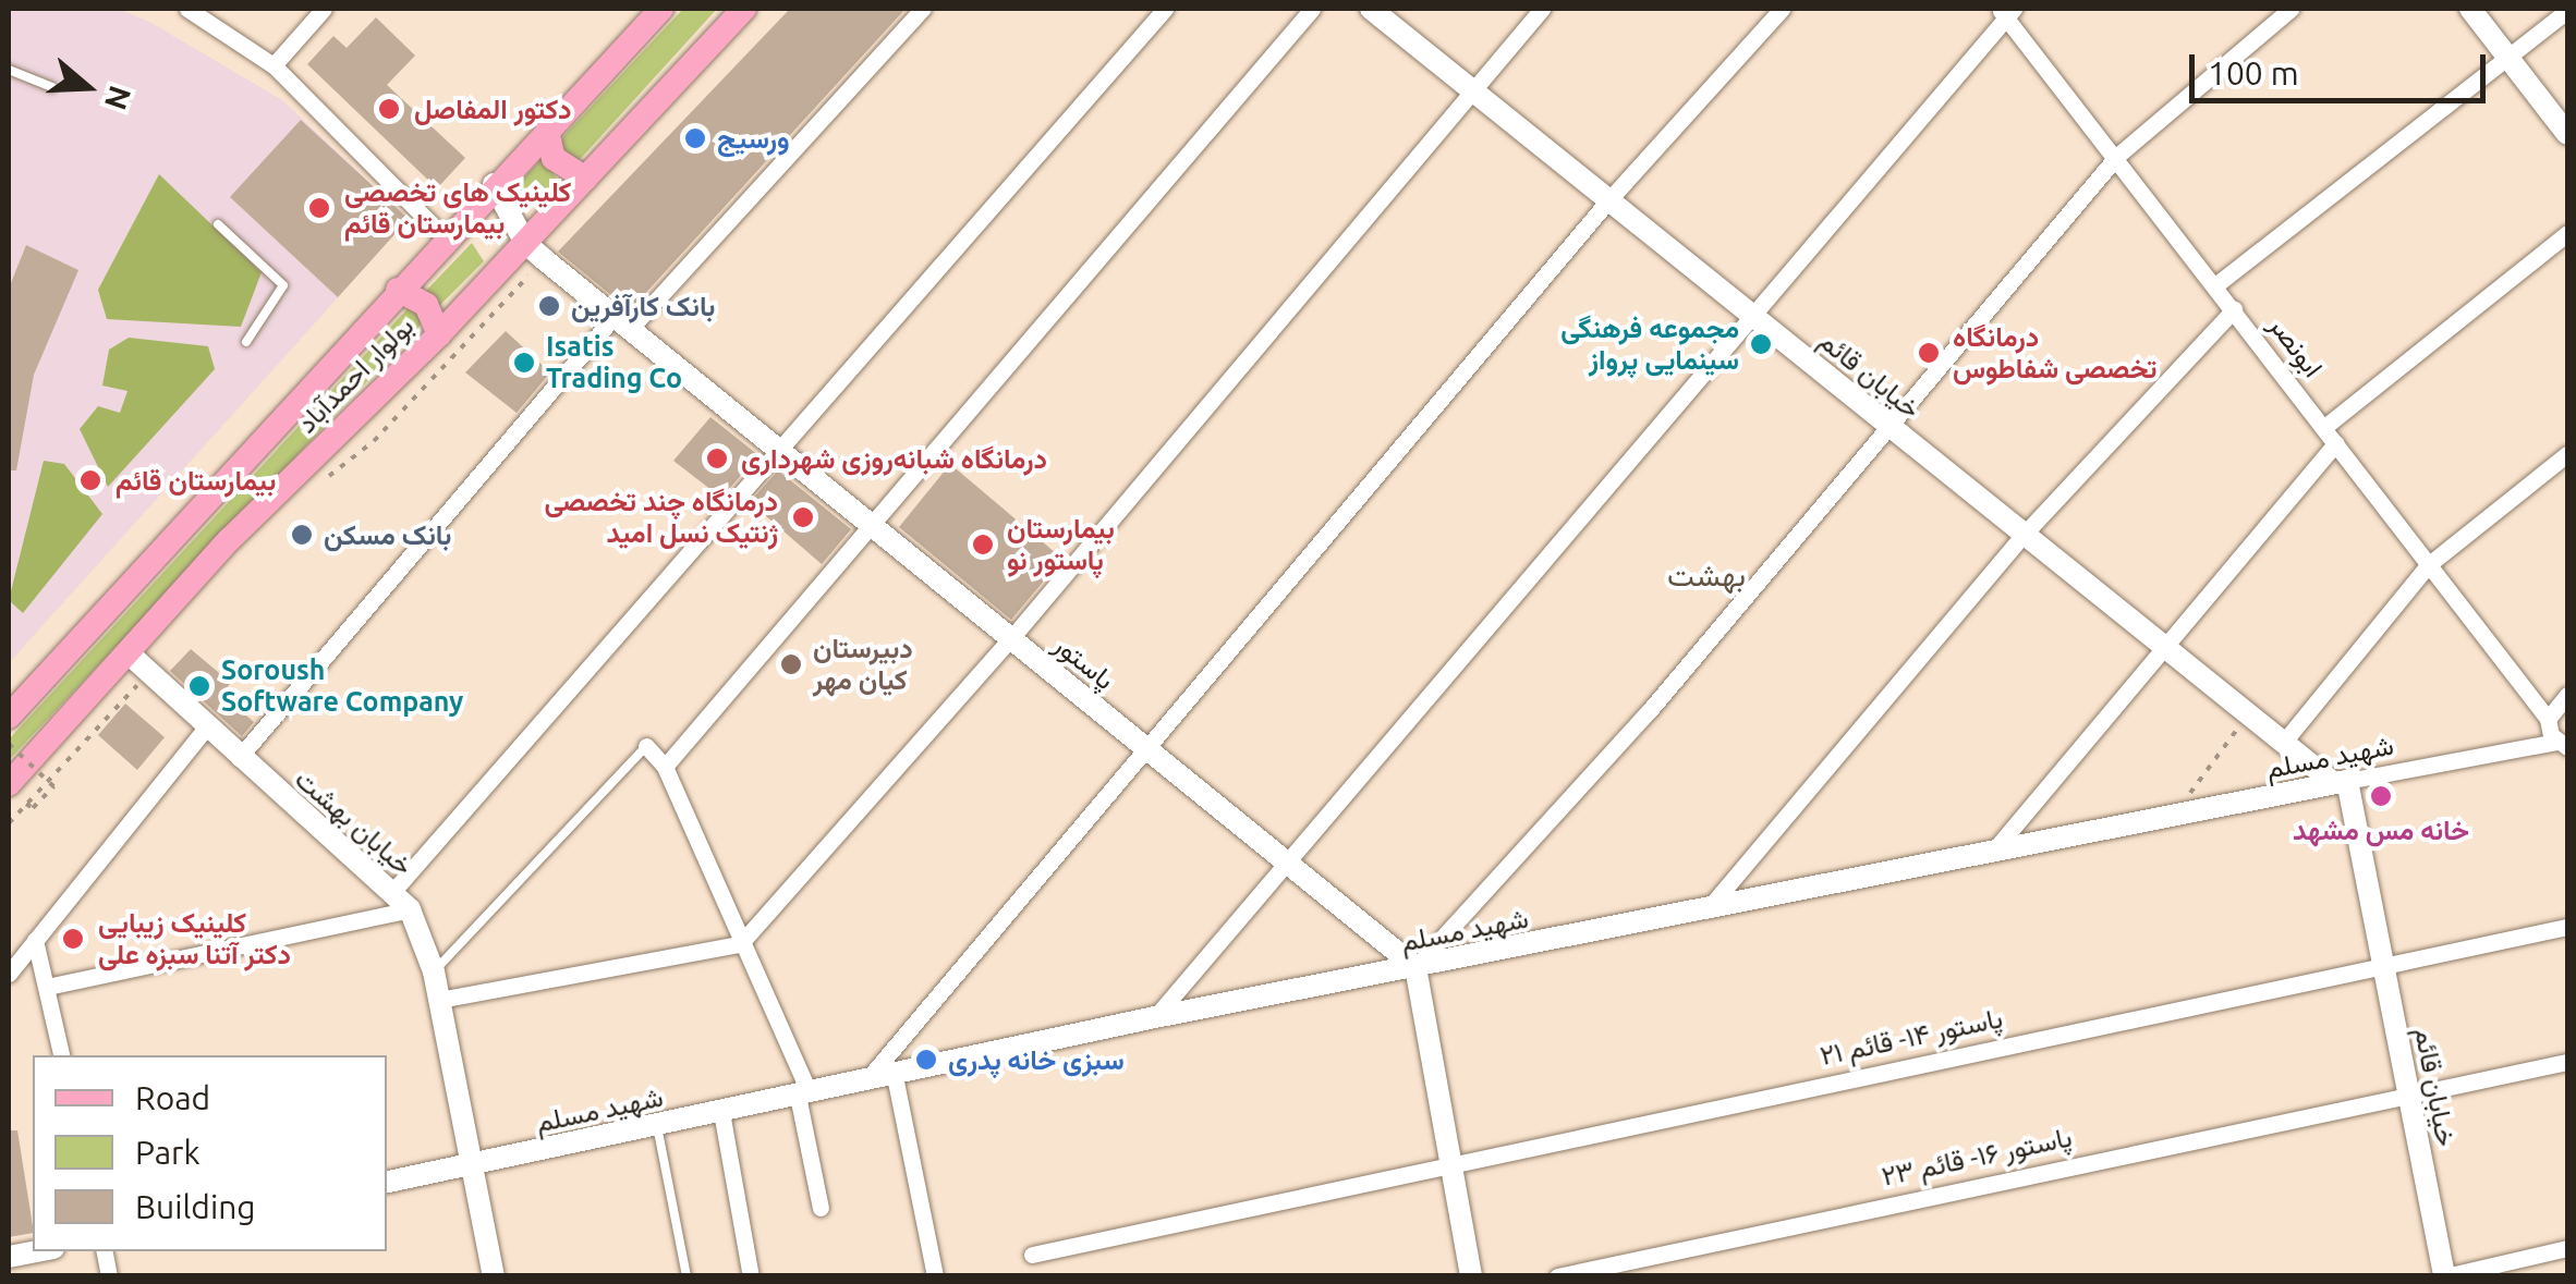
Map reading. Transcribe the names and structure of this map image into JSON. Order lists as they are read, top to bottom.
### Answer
{
  "streets": {
    "main road": ["بولوار احمدآباد"],
    "street": [
      "ابونصر",
      "خیابان قائم",
      "پاستور",
      "شهید مسلم",
      "خیابان بهشت",
      "پاستور ۱۴- قائم ۲۱",
      "پاستور ۱۶- قائم ۲۳"
    ]
  },
  "crossings": [
    ["ابونصر", "شهید مسلم"],
    ["بولوار احمدآباد", "پاستور"],
    ["بولوار احمدآباد", "خیابان بهشت"],
    ["خیابان قائم", "شهید مسلم"],
    ["خیابان قائم", "پاستور ۱۴- قائم ۲۱"],
    ["خیابان قائم", "پاستور ۱۶- قائم ۲۳"],
    ["پاستور", "شهید مسلم"],
    ["شهید مسلم", "خیابان بهشت"]
  ],
  "districts": ["بهشت"],
  "places": [
    "دكتور المفاصل",
    "ورسیج",
    "کلینیک های تخصصی بیمارستان قائم",
    "بانک کارآفرین",
    "مجموعه فرهنگی سینمایی پرواز",
    "درمانگاه تخصصی شفاطوس",
    "Isatis Trading Co",
    "درمانگاه شبانه‌روزی شهرداری",
    "بیمارستان قائم",
    "درمانگاه چند تخصصی ژنتیک نسل امید",
    "بانک مسکن",
    "بیمارستان پاستور نو",
    "دبیرستان کیان مهر",
    "Soroush Software Company",
    "خانه مس مشهد",
    "کلینیک زیبایی دکتر آتنا سبزه علی",
    "سبزی خانه پدری"
  ],
  "legend": ["Road", "Park", "Building"],
  "scale_bar": "100 m",
  "north": "right"
}
